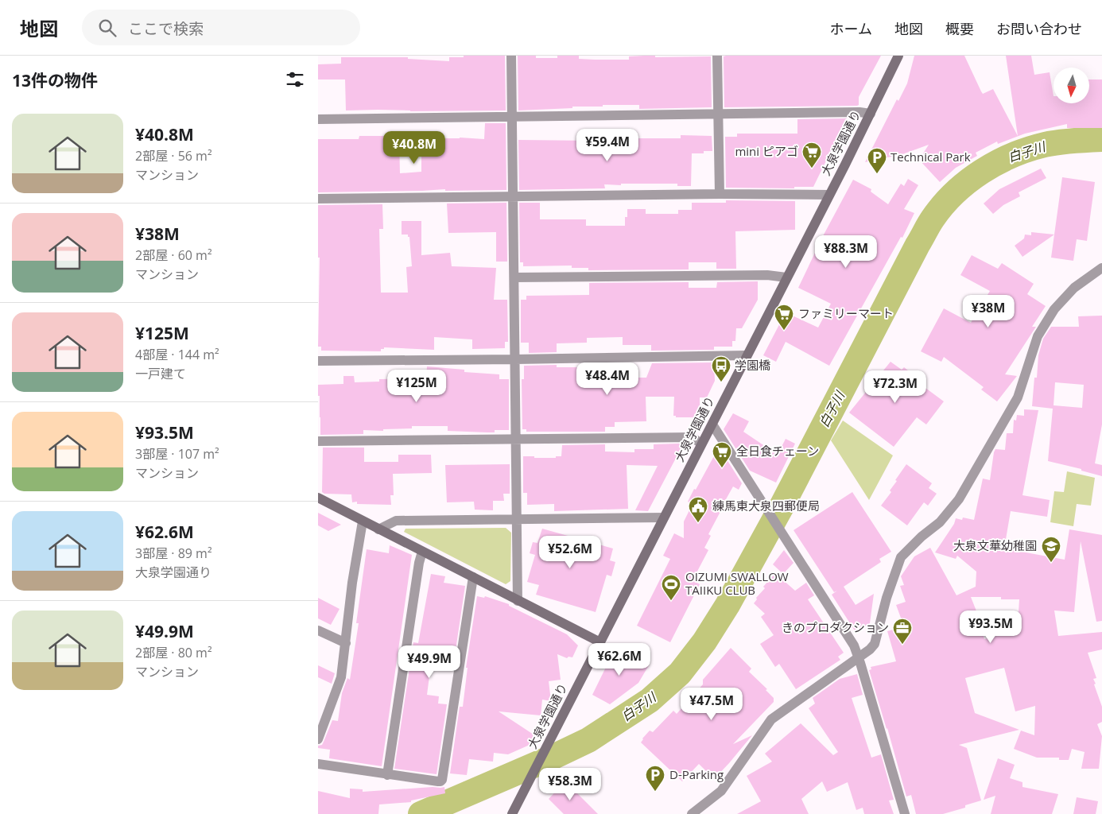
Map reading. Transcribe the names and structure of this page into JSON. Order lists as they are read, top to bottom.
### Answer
{
  "streets": {
    "street": ["大泉学園通り"]
  },
  "water": ["白子川"],
  "places": {
    "supermarket": ["mini ピアゴ", "ファミリーマート", "全日食チェーン"],
    "parking": ["Technical Park", "D-Parking"],
    "bus stop": ["学園橋"],
    "public building": ["練馬東大泉四郵便局"],
    "school or university": ["大泉文華幼稚園"],
    "sports": ["OIZUMI SWALLOW TAIIKU CLUB"],
    "office": ["きのプロダクション"]
  },
  "north": "bottom",
  "page": {
    "header": "地図",
    "search": "ここで検索",
    "nav": [
      "ホーム",
      "地図",
      "概要",
      "お問い合わせ"
    ],
    "heading": "13件の物件",
    "list": [
      {
        "name": "¥40.8M",
        "note": "2部屋 · 56 m² · マンション"
      },
      {
        "name": "¥38M",
        "note": "2部屋 · 60 m² · マンション"
      },
      {
        "name": "¥125M",
        "note": "4部屋 · 144 m² · 一戸建て"
      },
      {
        "name": "¥93.5M",
        "note": "3部屋 · 107 m² · マンション"
      },
      {
        "name": "¥62.6M",
        "note": "3部屋 · 89 m² · 大泉学園通り"
      },
      {
        "name": "¥49.9M",
        "note": "2部屋 · 80 m² · マンション"
      }
    ],
    "price": [
      "¥59.4M",
      "¥40.8M",
      "¥88.3M",
      "¥38M",
      "¥48.4M",
      "¥125M",
      "¥72.3M",
      "¥52.6M",
      "¥93.5M",
      "¥62.6M",
      "¥49.9M",
      "¥47.5M",
      "¥58.3M"
    ]
  }
}
